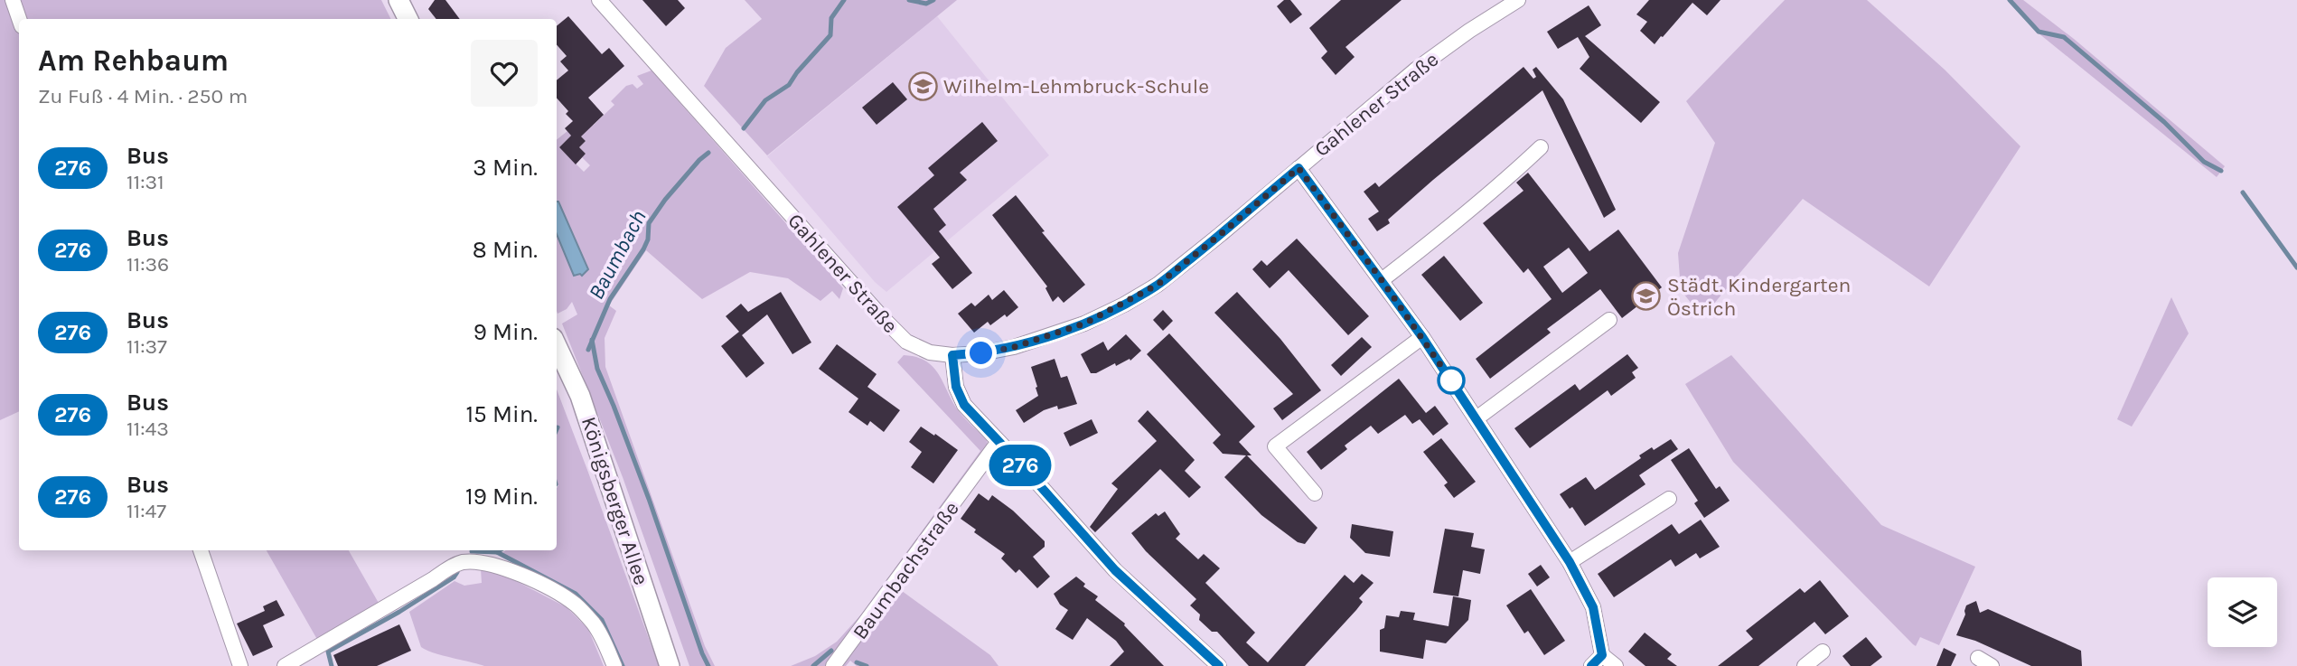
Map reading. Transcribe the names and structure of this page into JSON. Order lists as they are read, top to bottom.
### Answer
{
  "streets": {
    "main road": ["Königsberger Allee"],
    "street": ["Gahlener Straße", "Baumbachstraße"]
  },
  "water": ["Baumbach"],
  "places": {
    "school or university": ["Wilhelm-Lehmbruck-Schule", "Städt. Kindergarten Östrich"]
  },
  "lines": ["bus line 276"],
  "page": {
    "on_map": "276",
    "heading": ["Am Rehbaum", "Zu Fuß · 4 Min. · 250 m"],
    "list": [
      {
        "mark": "276",
        "name": "Bus",
        "note": "11:31",
        "value": "3 Min."
      },
      {
        "mark": "276",
        "name": "Bus",
        "note": "11:36",
        "value": "8 Min."
      },
      {
        "mark": "276",
        "name": "Bus",
        "note": "11:37",
        "value": "9 Min."
      },
      {
        "mark": "276",
        "name": "Bus",
        "note": "11:43",
        "value": "15 Min."
      },
      {
        "mark": "276",
        "name": "Bus",
        "note": "11:47",
        "value": "19 Min."
      }
    ]
  }
}
